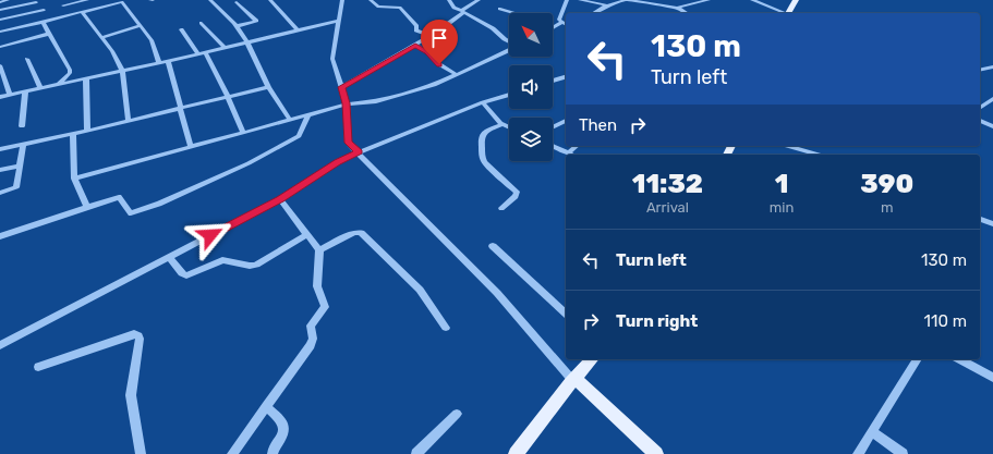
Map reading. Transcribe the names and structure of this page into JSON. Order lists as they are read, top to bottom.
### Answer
{
  "north": "top left",
  "page": {
    "turn": ["130 m", "Turn left"],
    "then": "Then",
    "eta": [
      "11:32",
      "Arrival",
      "1",
      "min",
      "390",
      "m"
    ],
    "list": [
      {
        "name": "Turn left",
        "value": "130 m"
      },
      {
        "name": "Turn right",
        "value": "110 m"
      }
    ]
  }
}
